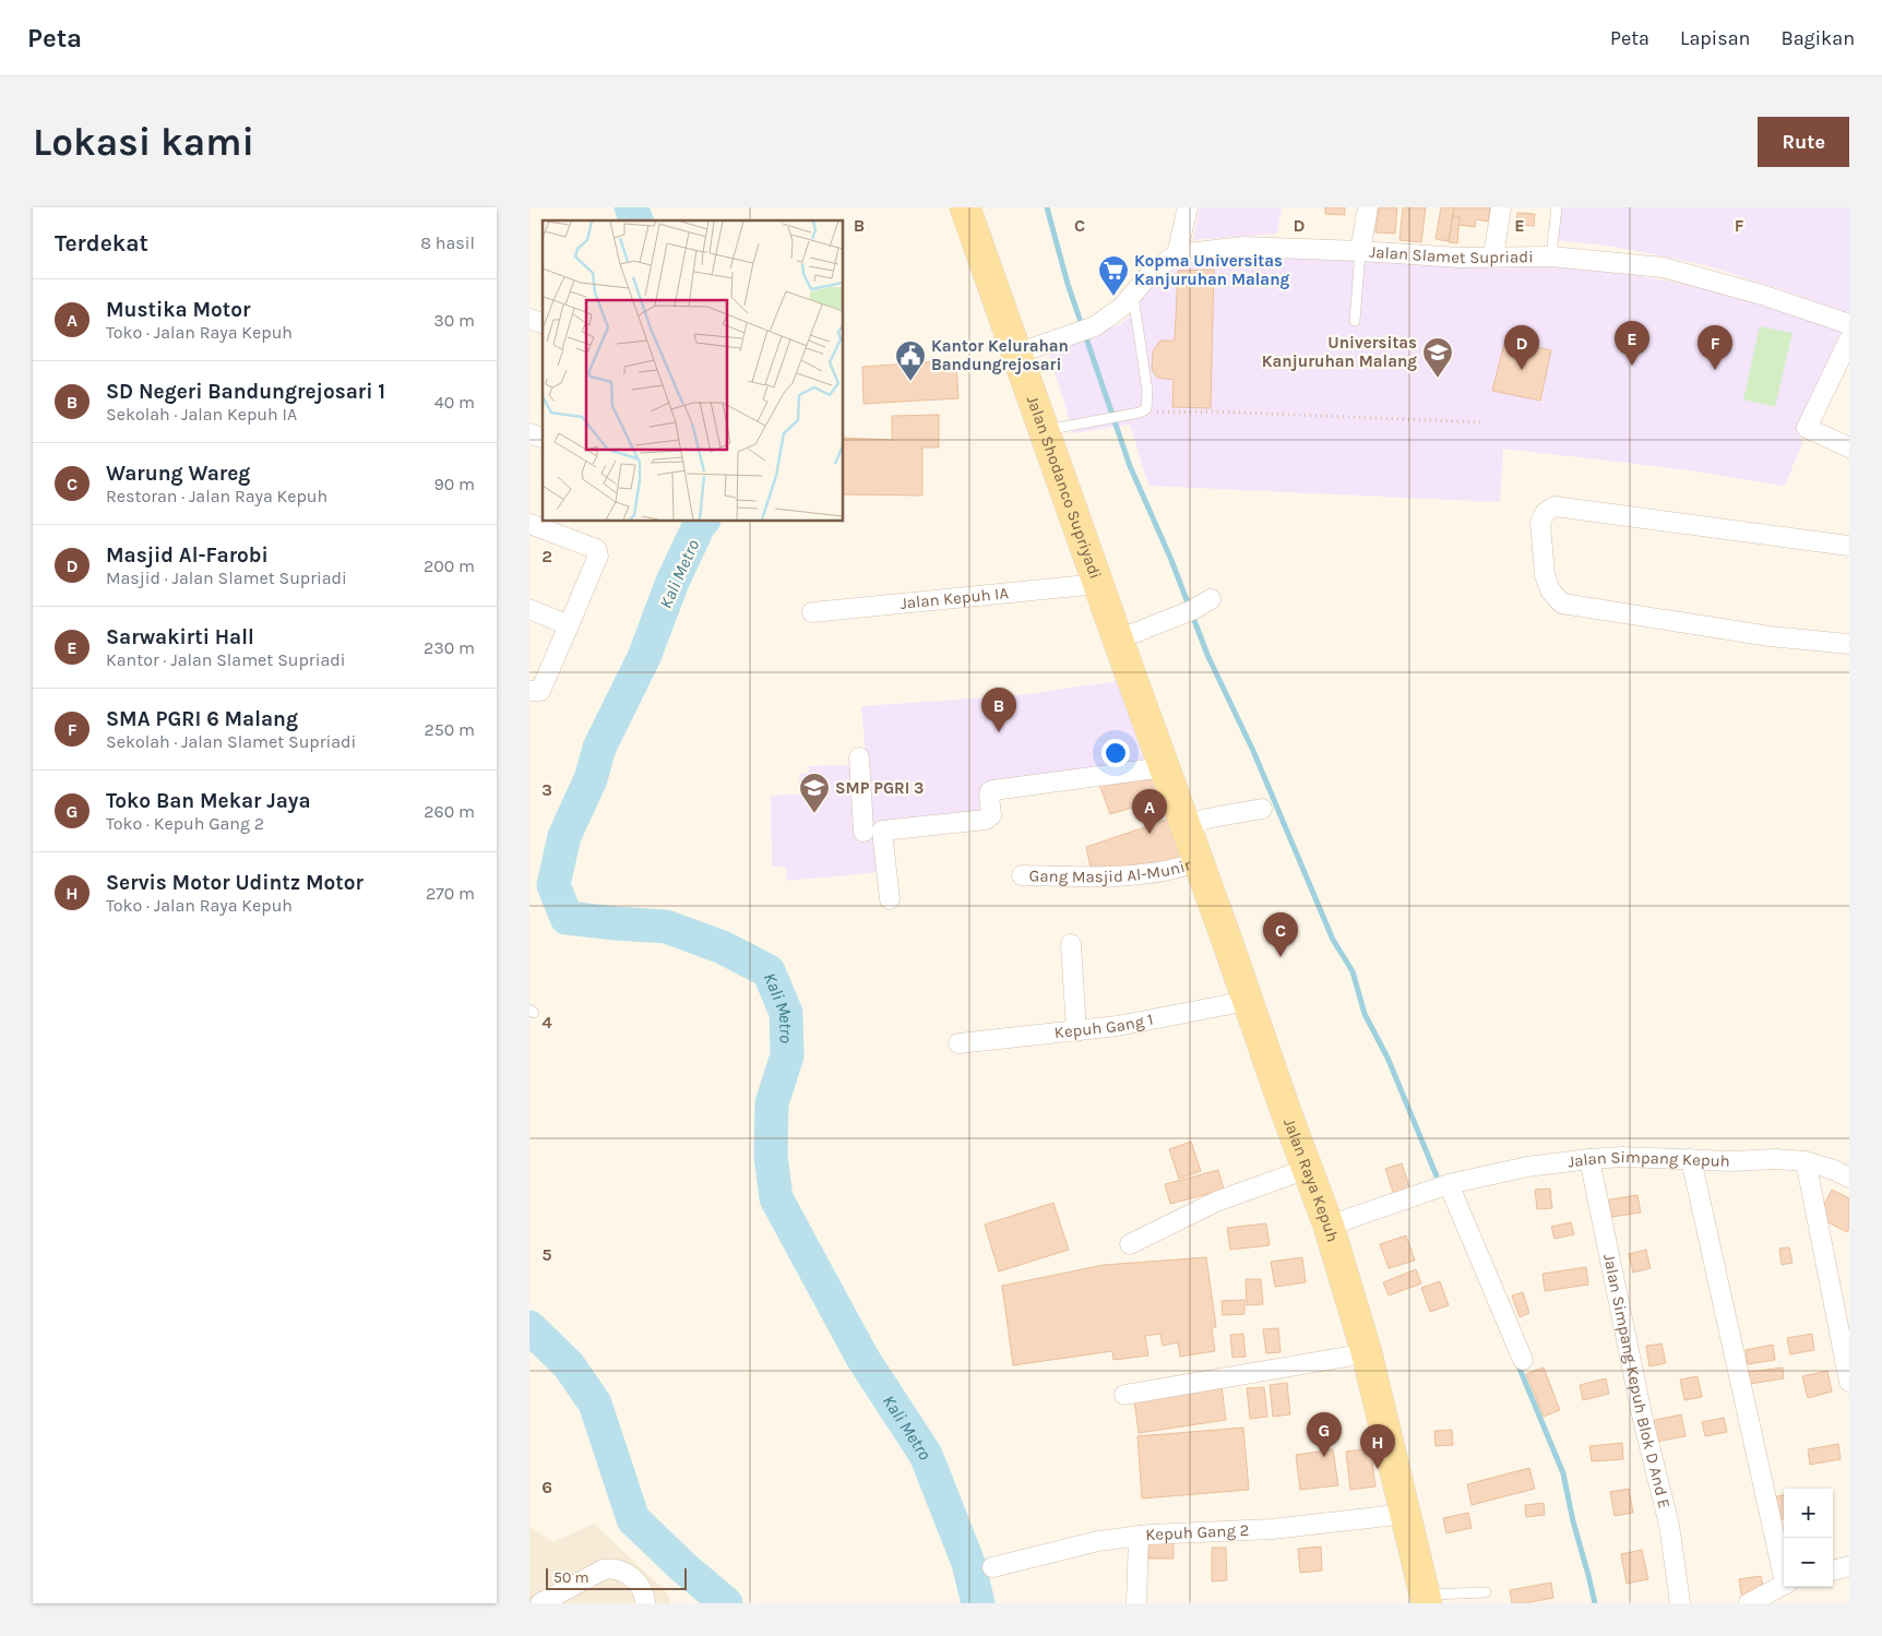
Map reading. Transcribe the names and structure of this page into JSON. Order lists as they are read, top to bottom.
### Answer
{
  "streets": {
    "main road": ["Jalan Shodanco Supriyadi", "Jalan Raya Kepuh"],
    "street": [
      "Jalan Slamet Supriadi",
      "Jalan Kepuh IA",
      "Gang Masjid Al-Munir",
      "Kepuh Gang 1",
      "Jalan Simpang Kepuh",
      "Jalan Simpang Kepuh Blok D And E",
      "Kepuh Gang 2"
    ]
  },
  "crossings": [
    ["Jalan Slamet Supriadi", "Jalan Shodanco Supriyadi"],
    ["Jalan Shodanco Supriyadi", "Jalan Kepuh IA"],
    ["Jalan Shodanco Supriyadi", "Jalan Raya Kepuh"],
    ["Gang Masjid Al-Munir", "Jalan Raya Kepuh"],
    ["Kepuh Gang 1", "Jalan Raya Kepuh"],
    ["Jalan Simpang Kepuh", "Jalan Raya Kepuh"],
    ["Jalan Simpang Kepuh", "Jalan Simpang Kepuh Blok D And E"],
    ["Jalan Raya Kepuh", "Kepuh Gang 2"]
  ],
  "water": ["Kali Metro"],
  "places": {
    "supermarket": ["Kopma Universitas Kanjuruhan Malang"],
    "school or university": ["Universitas Kanjuruhan Malang", "SMP PGRI 3"],
    "public building": ["Kantor Kelurahan Bandungrejosari"]
  },
  "scale_bar": "50 m",
  "page": {
    "header": "Peta",
    "nav": ["Peta", "Lapisan", "Bagikan"],
    "buttons": "Rute",
    "title": "Lokasi kami",
    "heading": ["Terdekat", "8 hasil"],
    "list": [
      {
        "mark": "A",
        "name": "Mustika Motor",
        "note": "Toko · Jalan Raya Kepuh",
        "value": "30 m"
      },
      {
        "mark": "B",
        "name": "SD Negeri Bandungrejosari 1",
        "note": "Sekolah · Jalan Kepuh IA",
        "value": "40 m"
      },
      {
        "mark": "C",
        "name": "Warung Wareg",
        "note": "Restoran · Jalan Raya Kepuh",
        "value": "90 m"
      },
      {
        "mark": "D",
        "name": "Masjid Al-Farobi",
        "note": "Masjid · Jalan Slamet Supriadi",
        "value": "200 m"
      },
      {
        "mark": "E",
        "name": "Sarwakirti Hall",
        "note": "Kantor · Jalan Slamet Supriadi",
        "value": "230 m"
      },
      {
        "mark": "F",
        "name": "SMA PGRI 6 Malang",
        "note": "Sekolah · Jalan Slamet Supriadi",
        "value": "250 m"
      },
      {
        "mark": "G",
        "name": "Toko Ban Mekar Jaya",
        "note": "Toko · Kepuh Gang 2",
        "value": "260 m"
      },
      {
        "mark": "H",
        "name": "Servis Motor Udintz Motor",
        "note": "Toko · Jalan Raya Kepuh",
        "value": "270 m"
      }
    ],
    "pins": [
      "E",
      "D",
      "F",
      "B",
      "A",
      "C",
      "G",
      "H"
    ],
    "map_buttons": ["+", "−"],
    "scale": "50 m"
  },
  "grid": {
    "columns": [
      "B",
      "C",
      "D",
      "E",
      "F"
    ],
    "rows": [
      "2",
      "3",
      "4",
      "5",
      "6"
    ]
  }
}
